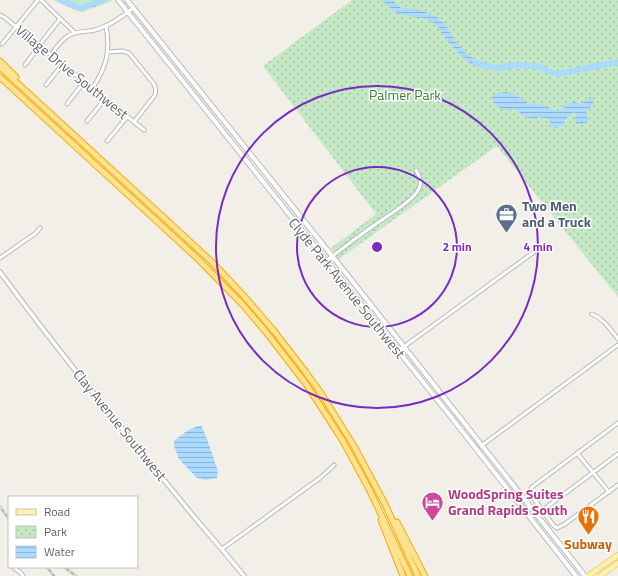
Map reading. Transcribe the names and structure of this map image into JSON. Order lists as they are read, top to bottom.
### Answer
{
  "streets": {
    "main road": ["Clyde Park Avenue Southwest"],
    "street": ["Village Drive Southwest", "Clay Avenue Southwest"]
  },
  "parks": ["Palmer Park"],
  "places": {
    "office": ["Two Men and a Truck"],
    "hotel": ["WoodSpring Suites Grand Rapids South"],
    "restaurant": ["Subway"]
  },
  "legend": ["Road", "Park", "Water"],
  "rings": ["2 min", "4 min"]
}
